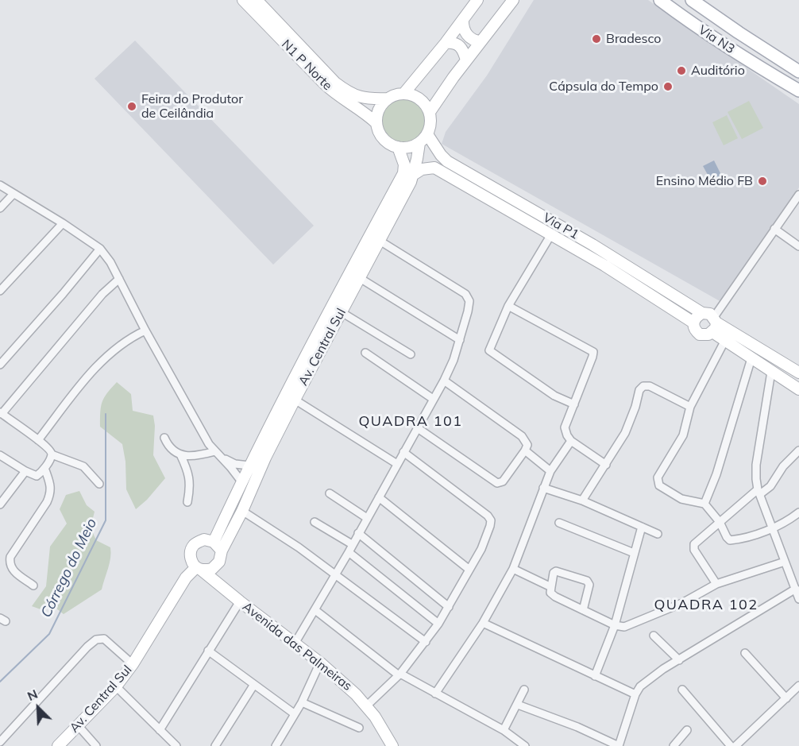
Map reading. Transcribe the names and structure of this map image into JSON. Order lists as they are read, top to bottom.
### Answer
{
  "streets": {
    "main road": ["Via N3"],
    "street": [
      "N1 P Norte",
      "Via P1",
      "Av. Central Sul",
      "Avenida das Palmeiras"
    ]
  },
  "crossings": [
    ["N1 P Norte", "Via P1"],
    ["N1 P Norte", "Av. Central Sul"],
    ["Via P1", "Av. Central Sul"],
    ["Av. Central Sul", "Avenida das Palmeiras"]
  ],
  "districts": ["QUADRA 101", "QUADRA 102"],
  "water": ["Córrego do Meio"],
  "places": [
    "Bradesco",
    "Auditório",
    "Cápsula do Tempo",
    "Feira do Produtor de Ceilândia",
    "Ensino Médio FB"
  ],
  "north": "top left"
}
